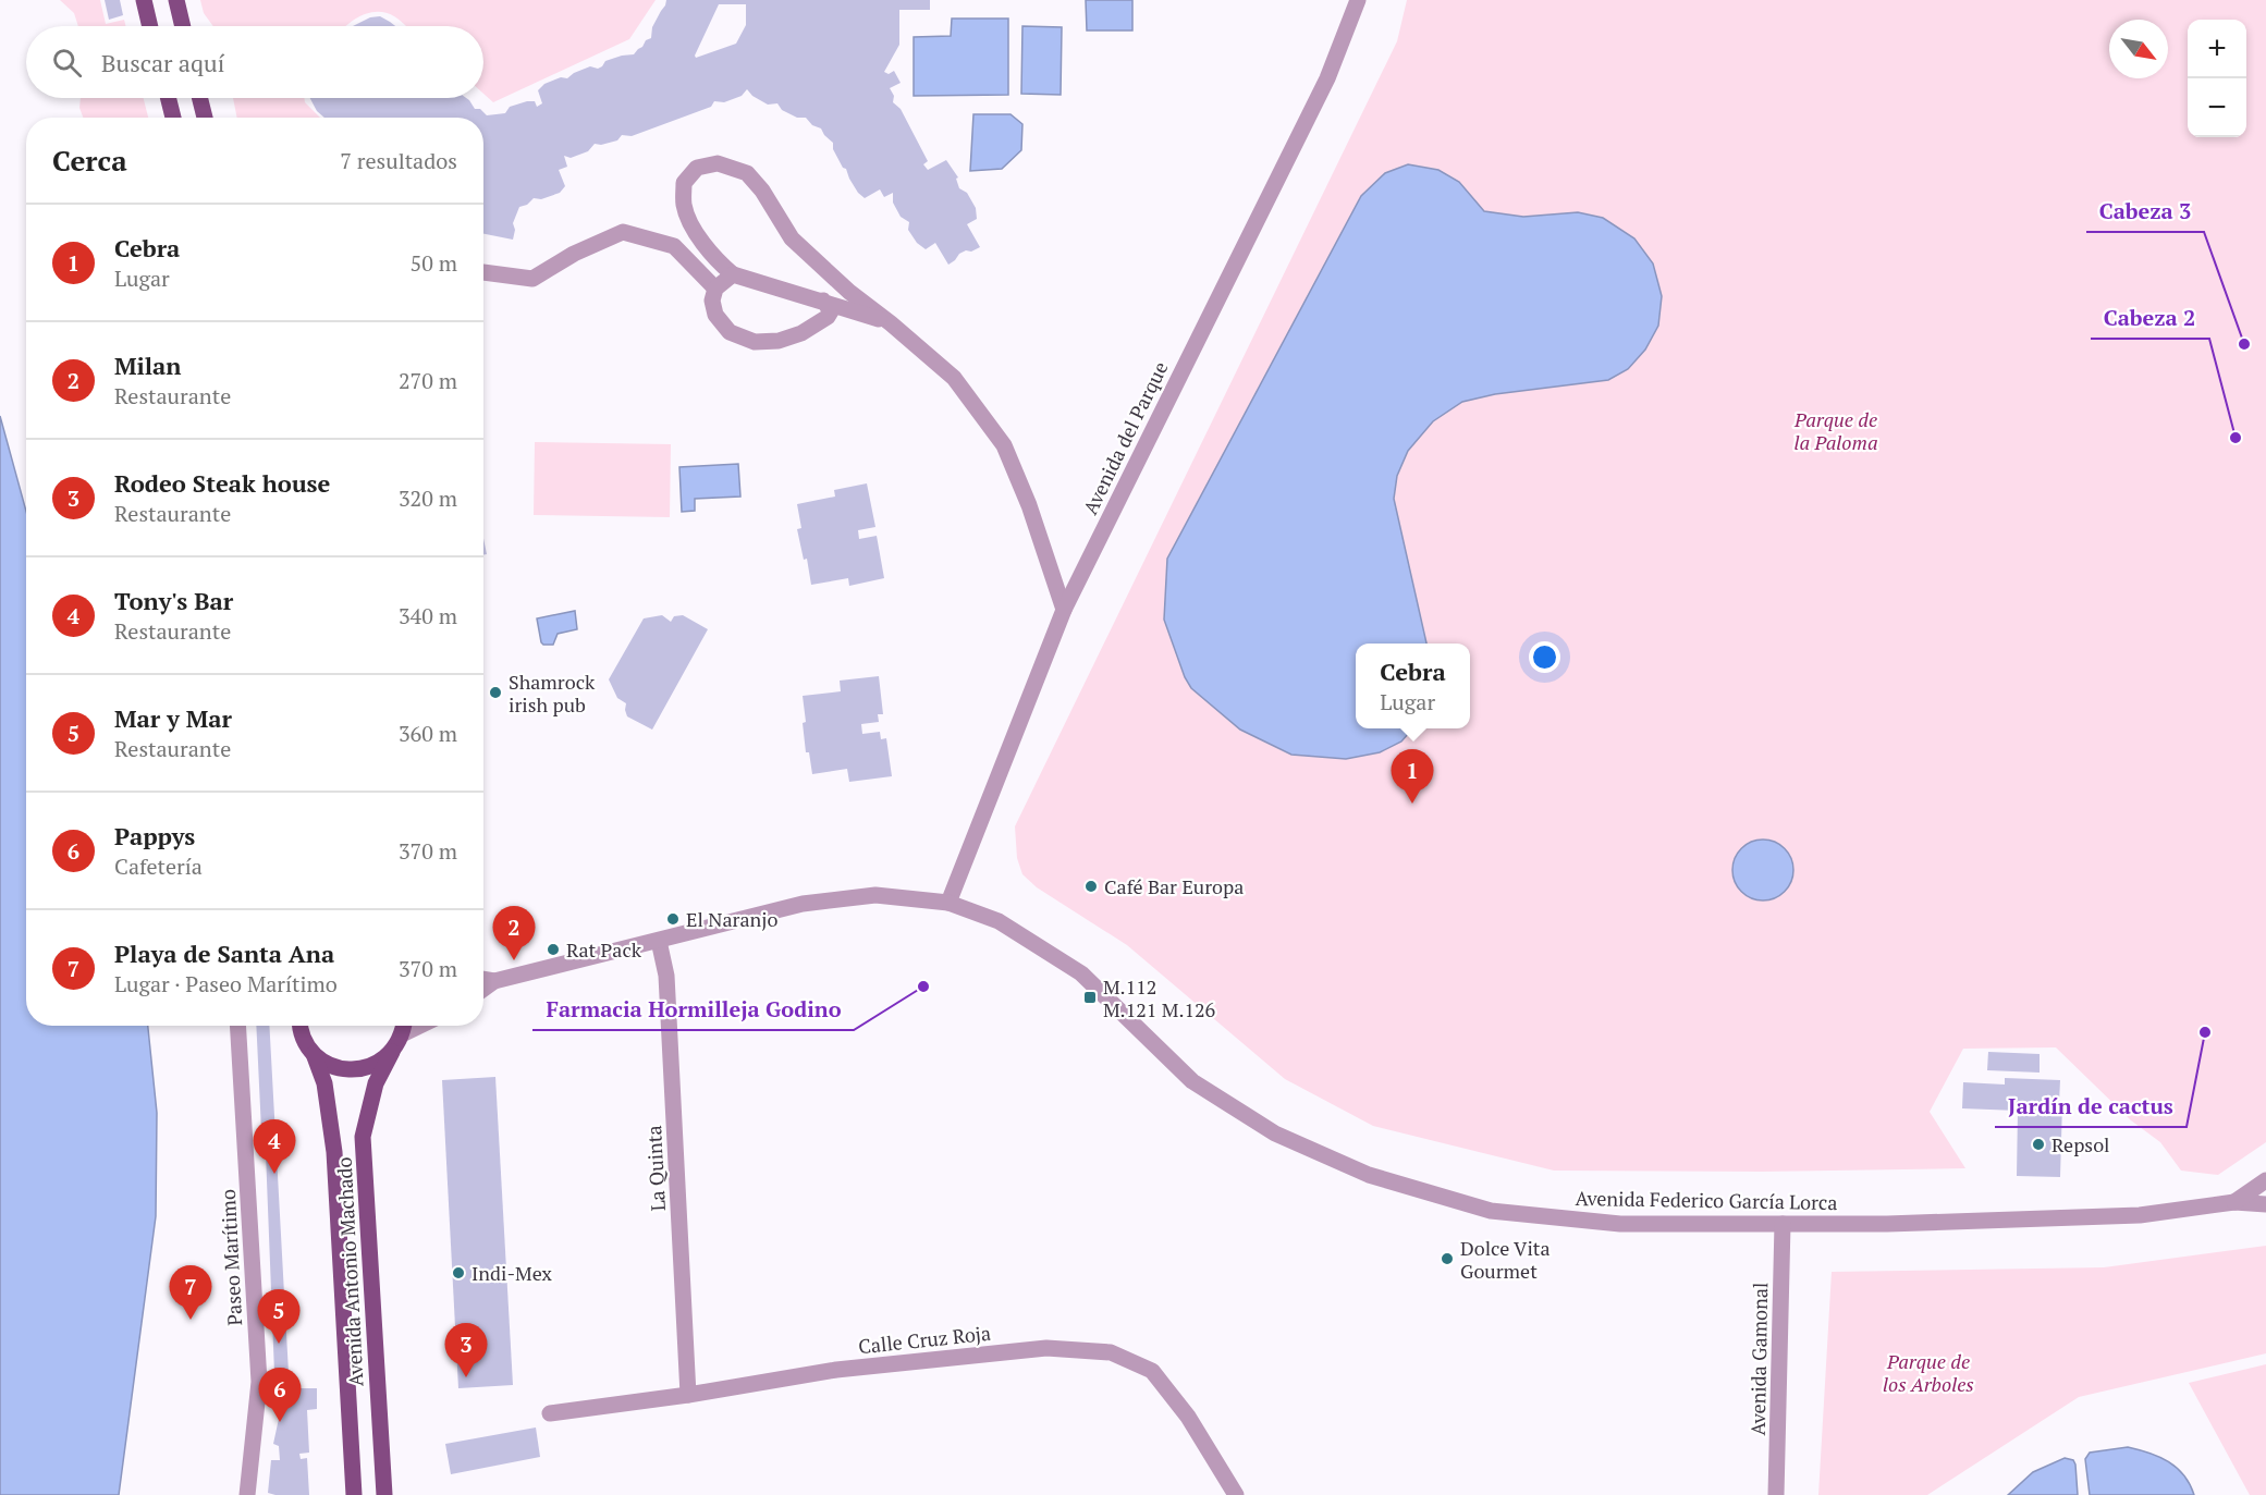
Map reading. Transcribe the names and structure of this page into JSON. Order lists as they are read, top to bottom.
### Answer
{
  "streets": {
    "main road": ["Avenida Antonio Machado"],
    "street": [
      "Avenida del Parque",
      "La Quinta",
      "Avenida Federico García Lorca",
      "Paseo Marítimo",
      "Calle Cruz Roja",
      "Avenida Gamonal"
    ]
  },
  "crossings": [
    ["Avenida del Parque", "Avenida Federico García Lorca"],
    ["La Quinta", "Avenida Federico García Lorca"],
    ["La Quinta", "Calle Cruz Roja"],
    ["Avenida Federico García Lorca", "Avenida Gamonal"]
  ],
  "parks": ["Parque de la Paloma", "Parque de los Arboles"],
  "places": {
    "other": [
      "Cabeza 3",
      "Cabeza 2",
      "Shamrock irish pub",
      "Café Bar Europa",
      "El Naranjo",
      "Rat Pack",
      "Farmacia Hormilleja Godino",
      "Jardín de cactus",
      "Repsol",
      "Dolce Vita Gourmet",
      "Indi-Mex"
    ],
    "transit": ["M.112 M.121 M.126"]
  },
  "north": "bottom right",
  "page": {
    "map_buttons": ["+", "−"],
    "search": "Buscar aquí",
    "heading": ["Cerca", "7 resultados"],
    "list": [
      {
        "mark": "1",
        "name": "Cebra",
        "note": "Lugar",
        "value": "50 m"
      },
      {
        "mark": "2",
        "name": "Milan",
        "note": "Restaurante",
        "value": "270 m"
      },
      {
        "mark": "3",
        "name": "Rodeo Steak house",
        "note": "Restaurante",
        "value": "320 m"
      },
      {
        "mark": "4",
        "name": "Tony's Bar",
        "note": "Restaurante",
        "value": "340 m"
      },
      {
        "mark": "5",
        "name": "Mar y Mar",
        "note": "Restaurante",
        "value": "360 m"
      },
      {
        "mark": "6",
        "name": "Pappys",
        "note": "Cafetería",
        "value": "370 m"
      },
      {
        "mark": "7",
        "name": "Playa de Santa Ana",
        "note": "Lugar · Paseo Marítimo",
        "value": "370 m"
      }
    ],
    "popup": ["Cebra", "Lugar"],
    "pins": [
      "1",
      "2",
      "4",
      "7",
      "5",
      "3",
      "6"
    ]
  }
}
